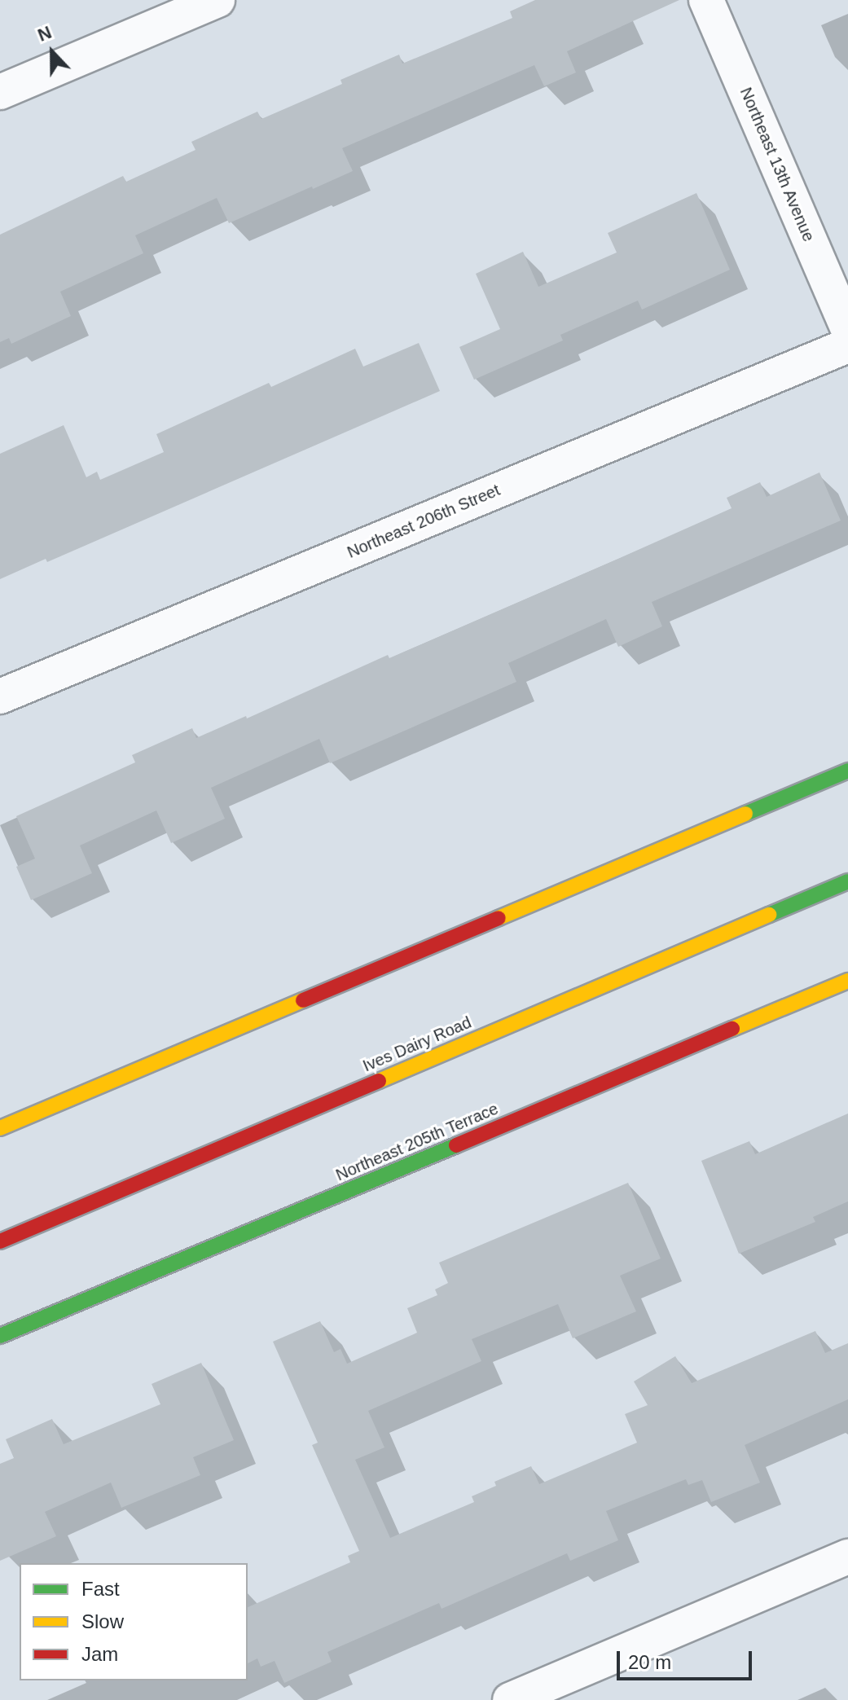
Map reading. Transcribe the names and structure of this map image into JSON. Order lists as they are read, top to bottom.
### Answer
{
  "streets": {
    "main road": ["Ives Dairy Road", "Northeast 205th Terrace"],
    "street": ["Northeast 13th Avenue", "Northeast 206th Street"]
  },
  "legend": ["Fast", "Slow", "Jam"],
  "scale_bar": "20 m",
  "north": "top"
}
